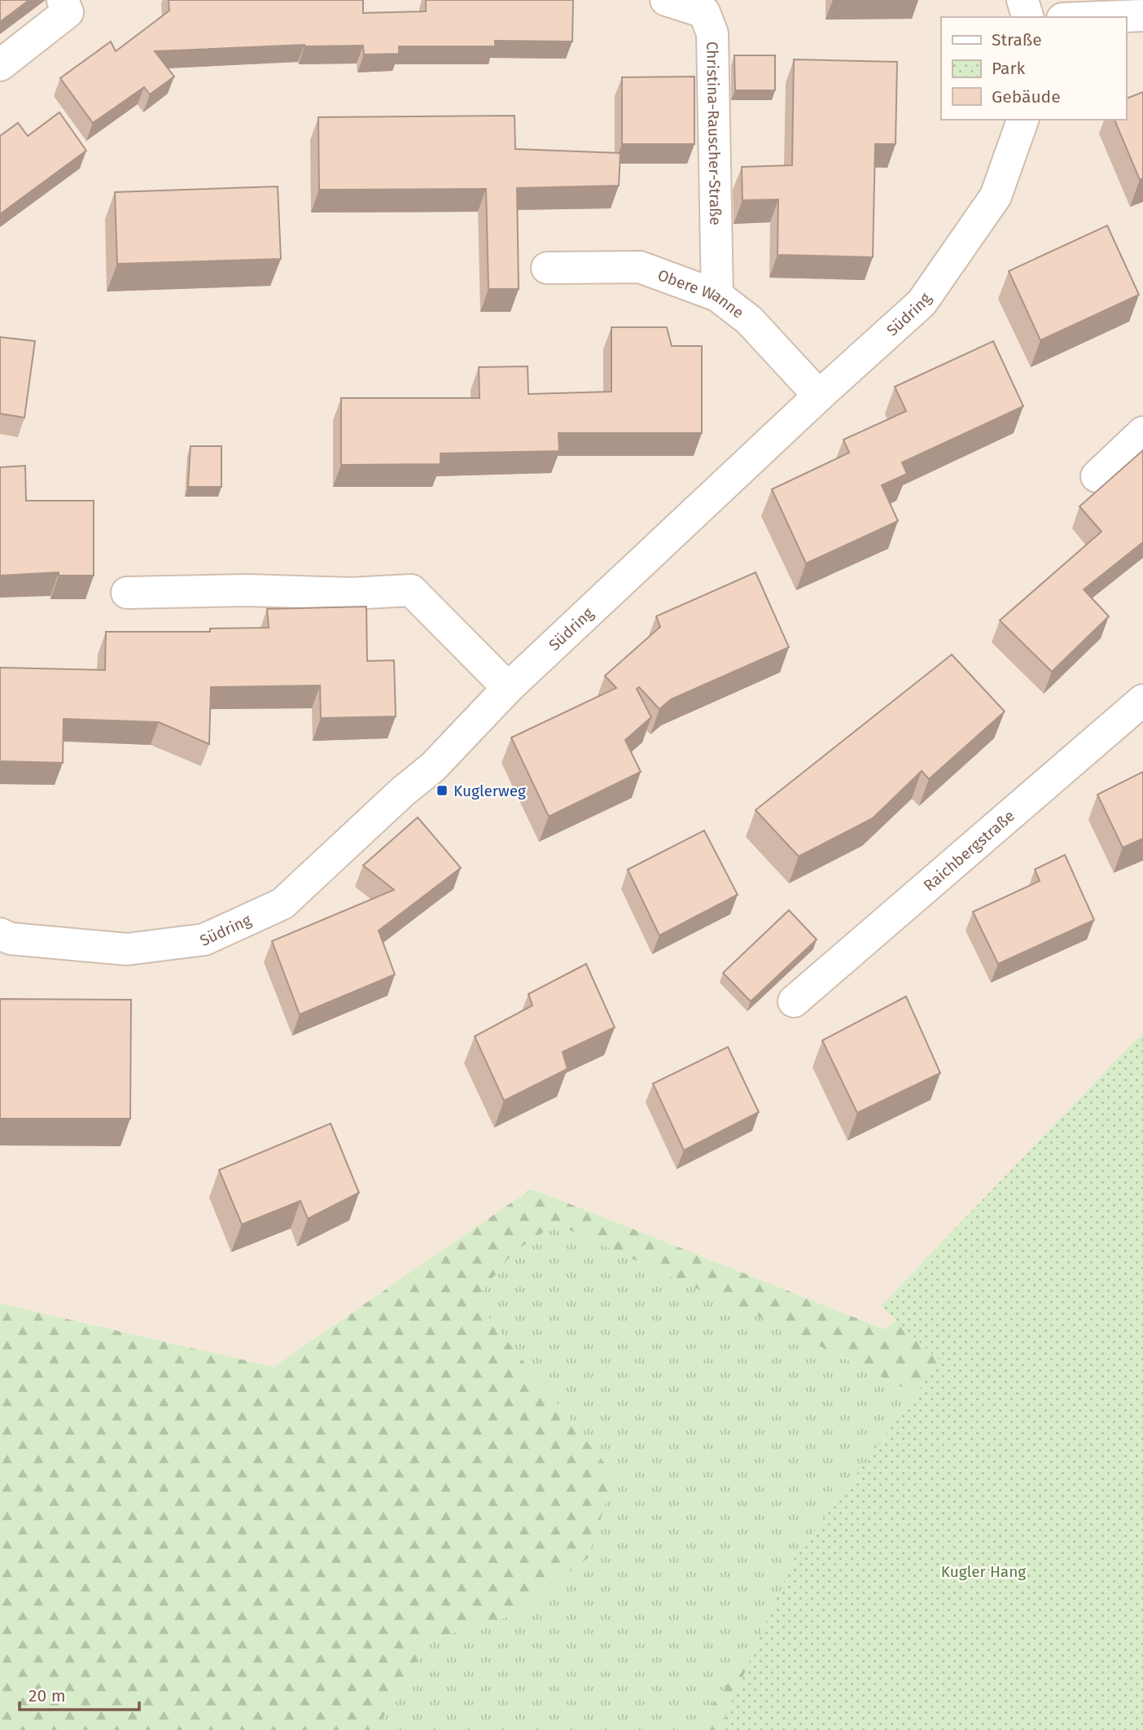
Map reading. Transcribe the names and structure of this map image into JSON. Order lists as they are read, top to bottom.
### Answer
{
  "streets": {
    "street": [
      "Christina-Rauscher-Straße",
      "Obere Wanne",
      "Südring",
      "Raichbergstraße"
    ]
  },
  "crossings": [
    ["Christina-Rauscher-Straße", "Obere Wanne"],
    ["Obere Wanne", "Südring"]
  ],
  "parks": ["Kugler Hang"],
  "places": {
    "transit": ["Kuglerweg"]
  },
  "legend": ["Straße", "Park", "Gebäude"],
  "scale_bar": "20 m"
}
